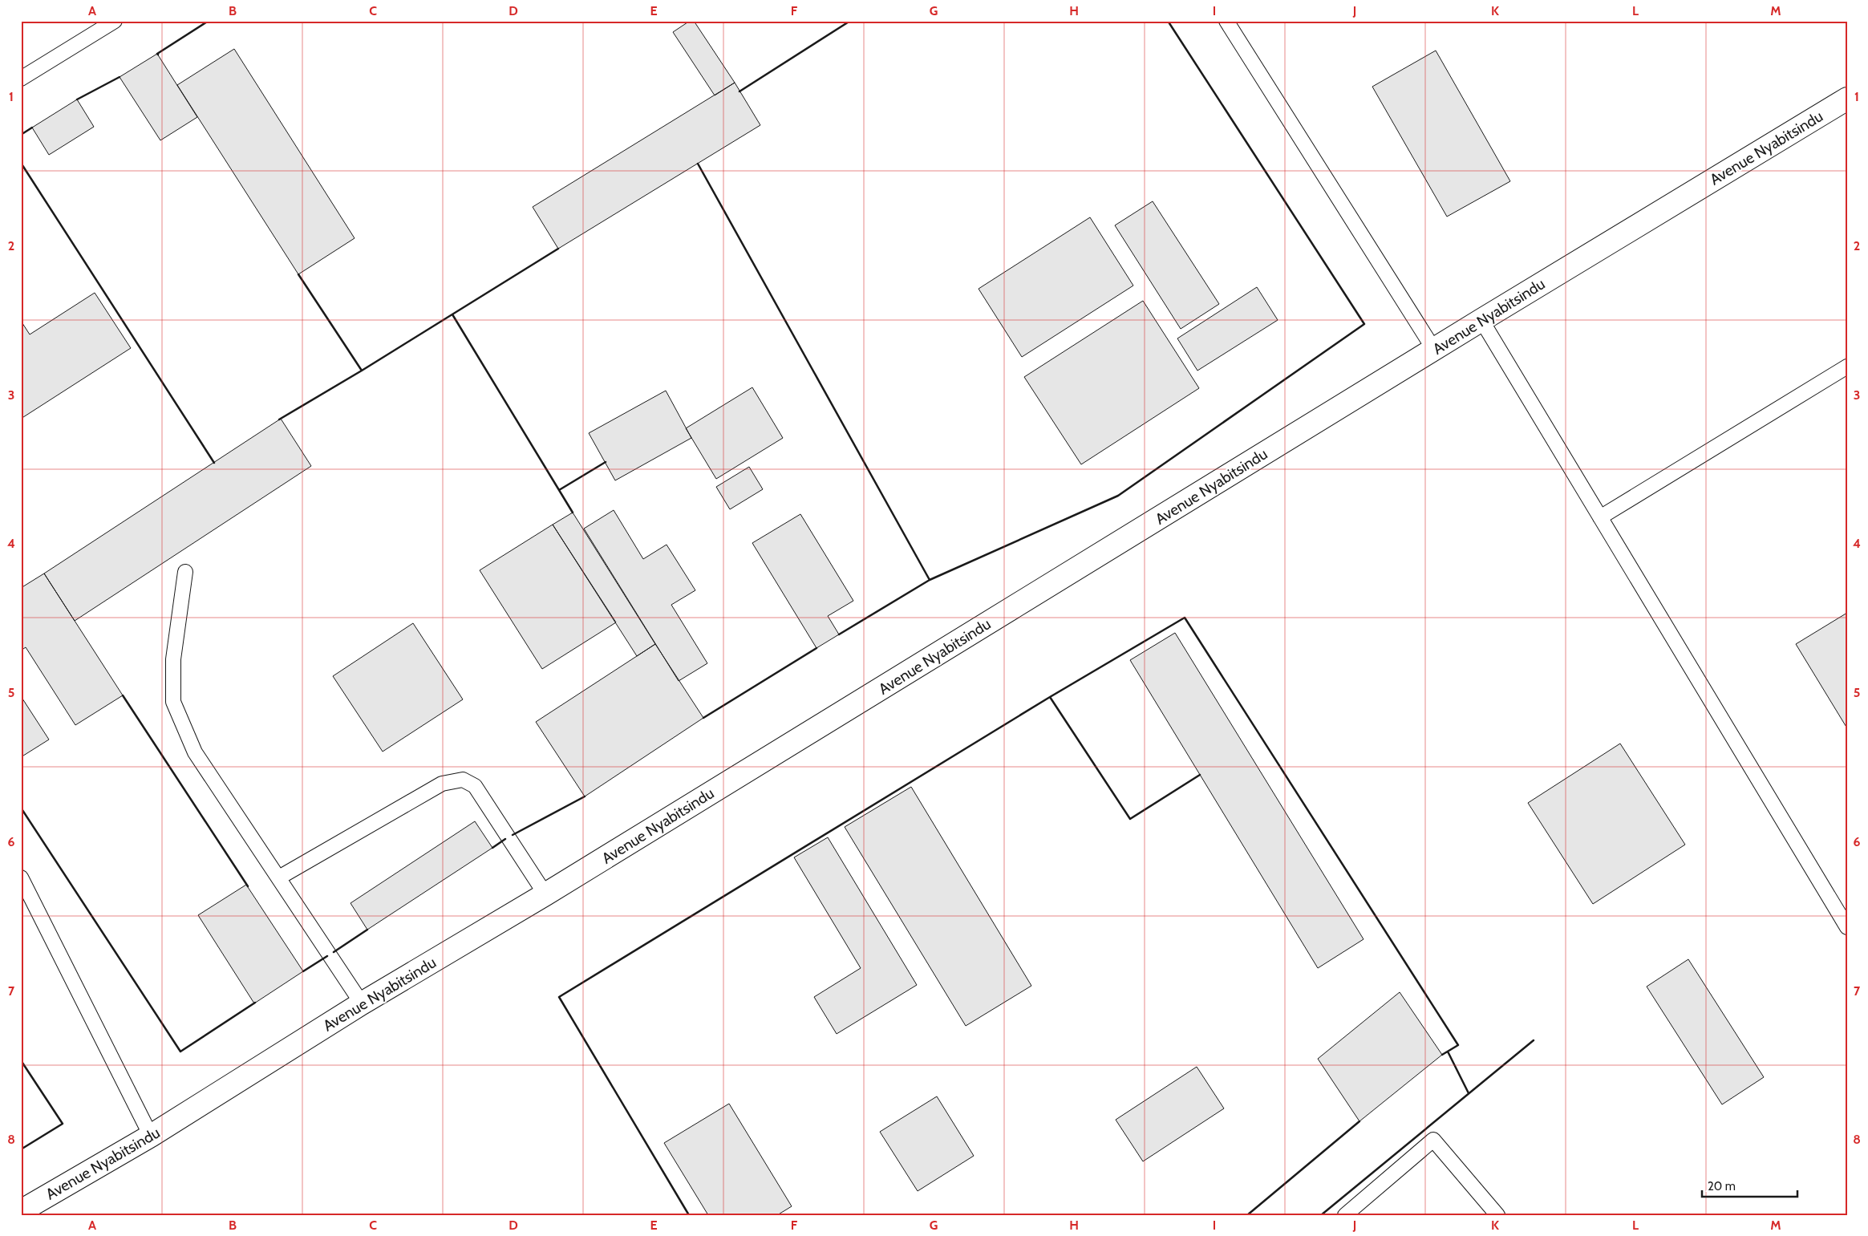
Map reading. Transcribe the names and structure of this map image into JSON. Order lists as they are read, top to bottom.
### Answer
{
  "streets": {
    "street": ["Avenue Nyabitsindu"]
  },
  "scale_bar": "20 m",
  "grid": {
    "columns": [
      "A",
      "B",
      "C",
      "D",
      "E",
      "F",
      "G",
      "H",
      "I",
      "J",
      "K",
      "L",
      "M"
    ],
    "rows": [
      "1",
      "2",
      "3",
      "4",
      "5",
      "6",
      "7",
      "8"
    ]
  }
}
